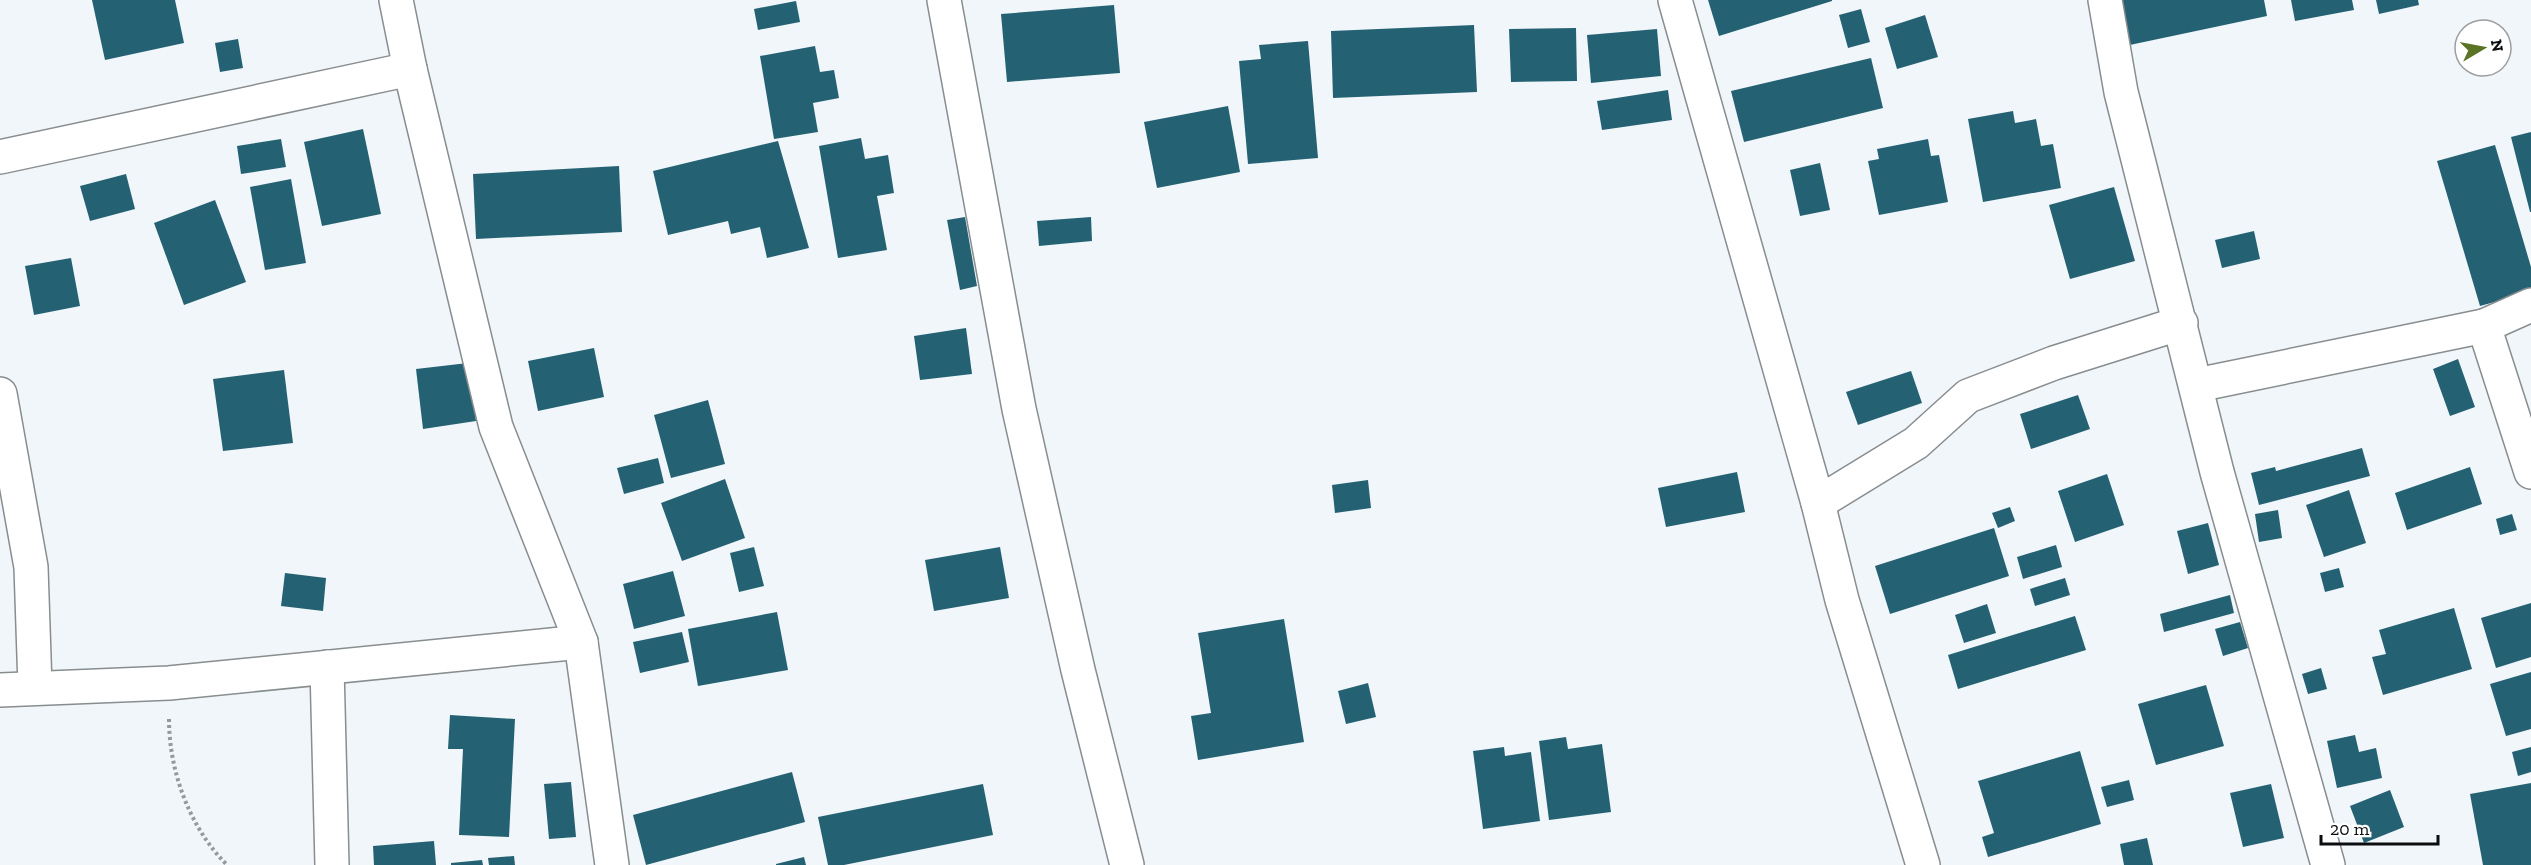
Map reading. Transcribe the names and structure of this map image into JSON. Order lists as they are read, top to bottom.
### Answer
{
  "scale_bar": "20 m",
  "north": "right"
}
